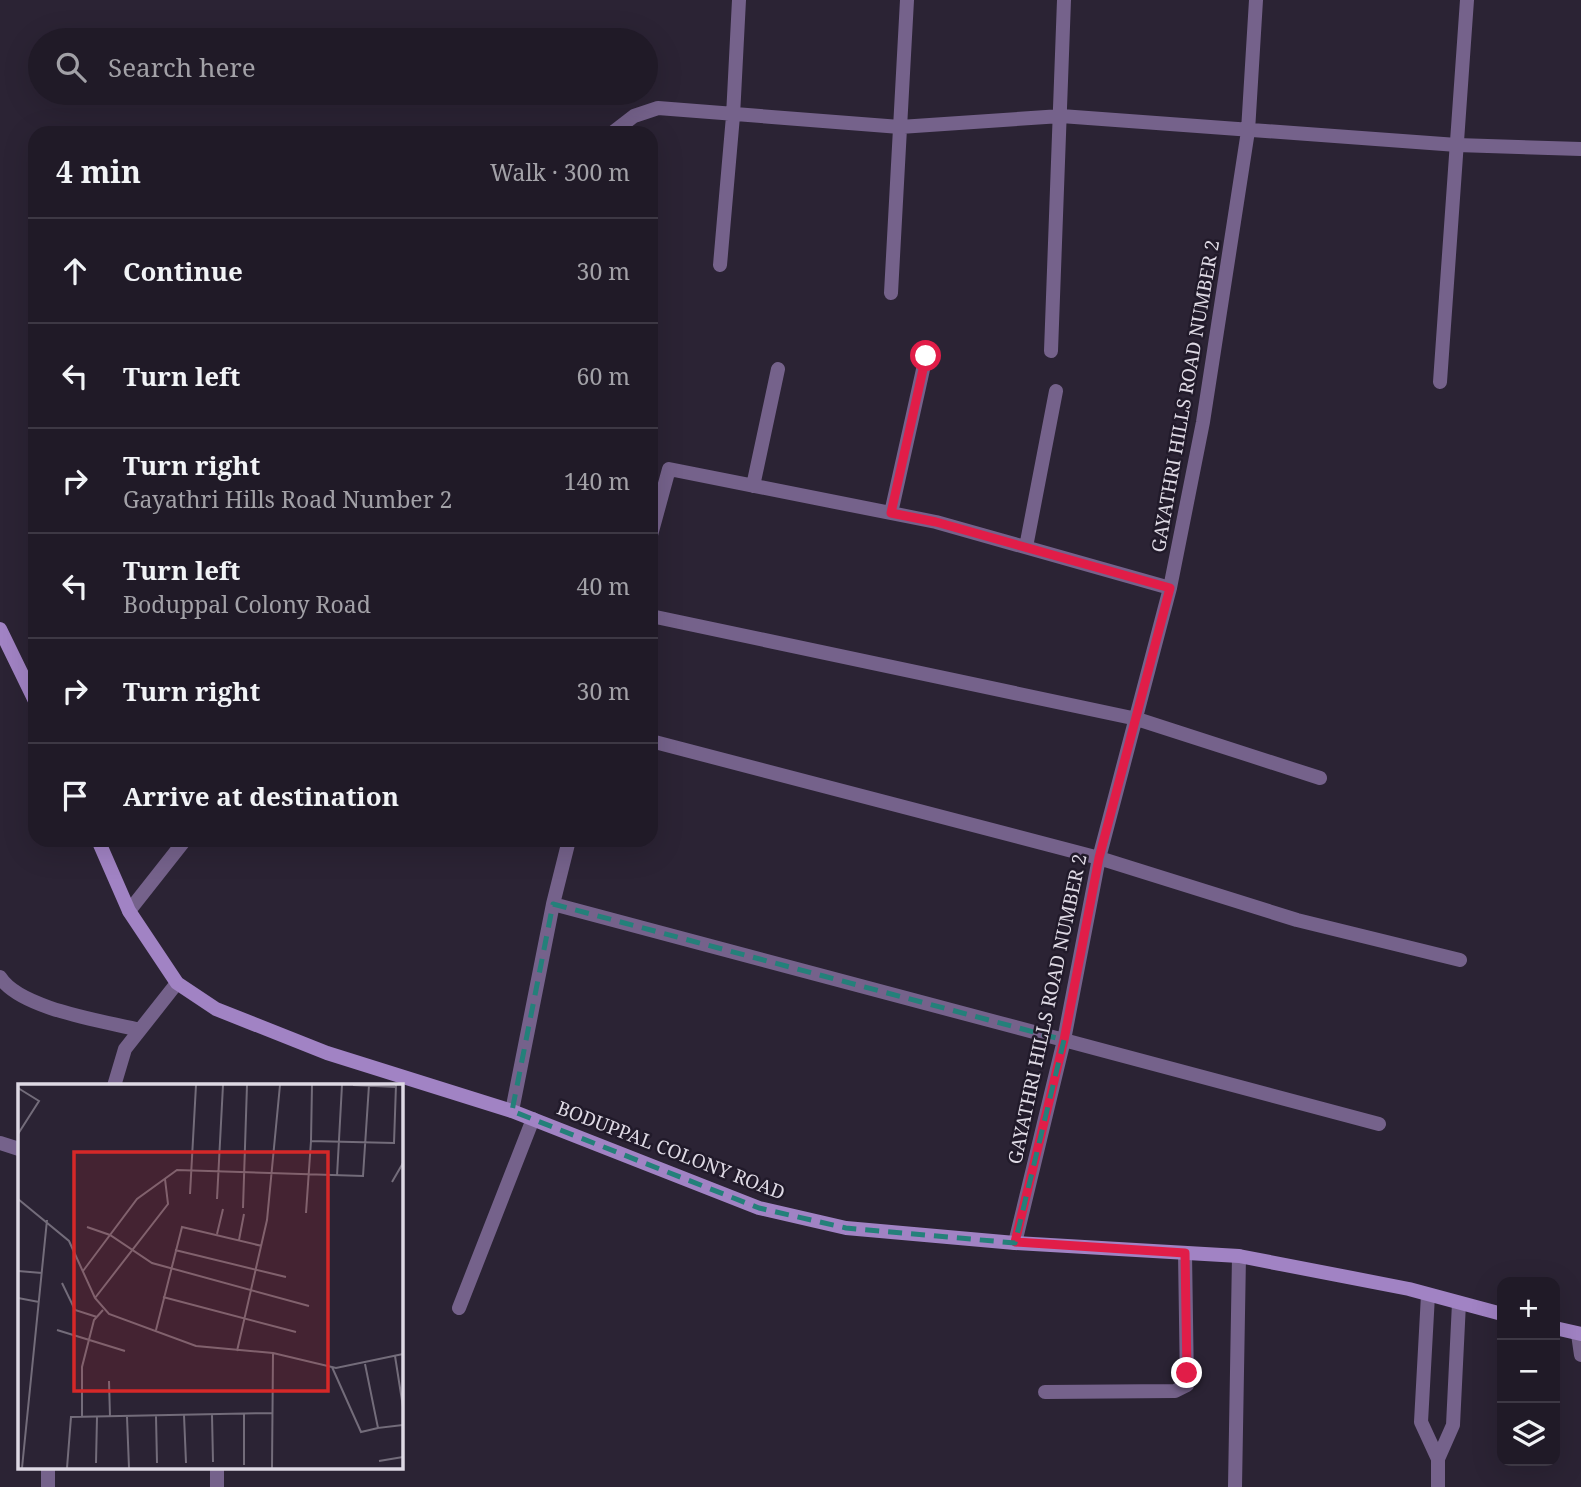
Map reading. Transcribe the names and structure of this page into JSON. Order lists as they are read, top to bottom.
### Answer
{
  "streets": {
    "street": ["GAYATHRI HILLS ROAD NUMBER 2", "BODUPPAL COLONY ROAD"]
  },
  "crossings": [
    ["GAYATHRI HILLS ROAD NUMBER 2", "BODUPPAL COLONY ROAD"]
  ],
  "page": {
    "search": "Search here",
    "heading": ["4 min", "Walk · 300 m"],
    "list": [
      ["Continue", "30 m"],
      ["Turn left", "60 m"],
      ["Turn right", "Gayathri Hills Road Number 2", "140 m"],
      ["Turn left", "Boduppal Colony Road", "40 m"],
      ["Turn right", "30 m"],
      "Arrive at destination"
    ],
    "map_buttons": ["+", "−"]
  }
}
